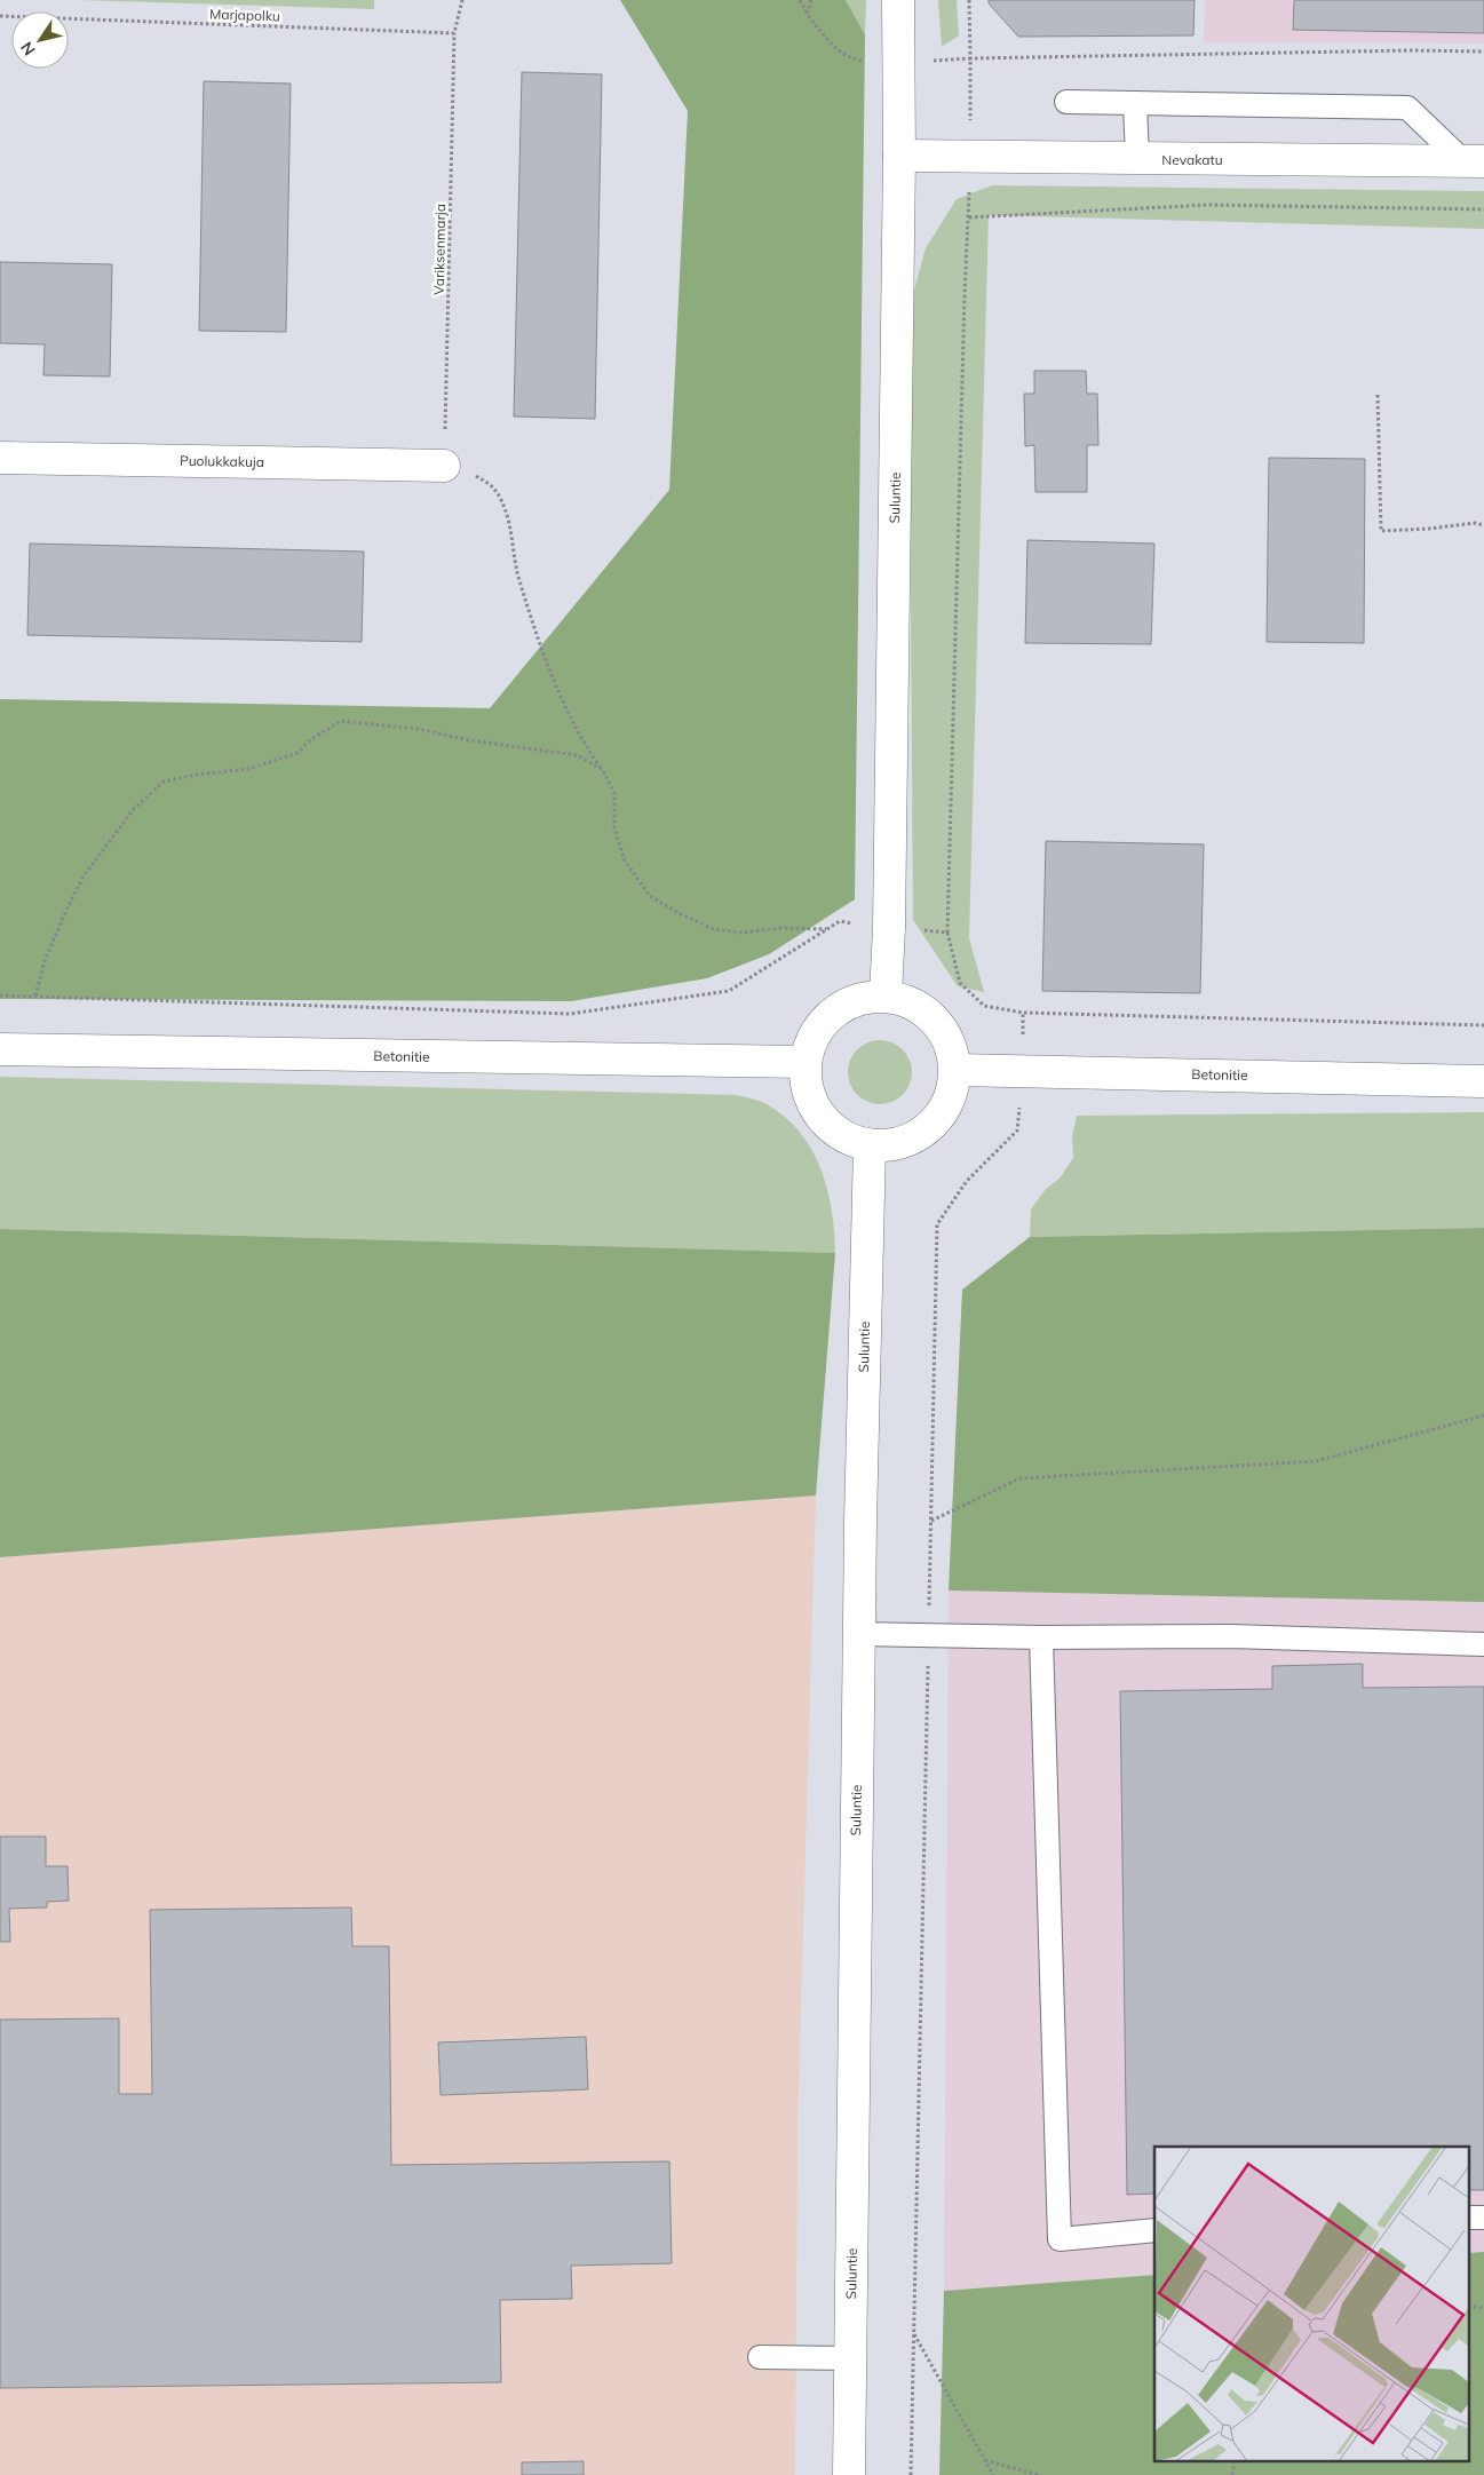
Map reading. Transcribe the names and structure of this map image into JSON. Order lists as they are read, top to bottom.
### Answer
{
  "streets": {
    "street": [
      "Nevakatu",
      "Puolukkakuja",
      "Suluntie",
      "Betonitie"
    ],
    "path": ["Marjapolku", "Variksenmarja"]
  },
  "crossings": [
    ["Marjapolku", "Variksenmarja"],
    ["Nevakatu", "Suluntie"],
    ["Variksenmarja", "Puolukkakuja"],
    ["Suluntie", "Betonitie"]
  ],
  "north": "bottom left"
}
